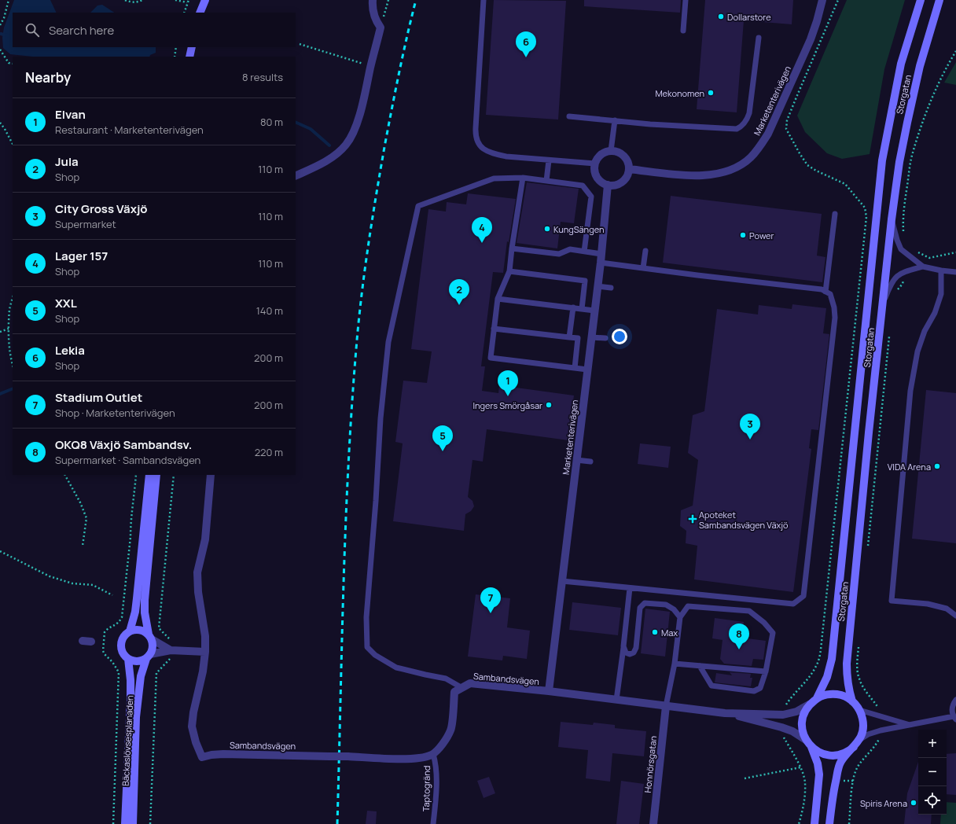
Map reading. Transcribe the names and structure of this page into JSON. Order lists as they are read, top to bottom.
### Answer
{
  "streets": {
    "main road": ["Storgatan", "Bäckaslövsesplanaden"],
    "street": ["Marketenterivägen", "Sambandsvägen", "Honnörsgatan"],
    "lane": ["Taptogränd"]
  },
  "crossings": [
    ["Storgatan", "Sambandsvägen"],
    ["Marketenterivägen", "Sambandsvägen"],
    ["Sambandsvägen", "Honnörsgatan"],
    ["Sambandsvägen", "Taptogränd"]
  ],
  "places": {
    "other": [
      "Dollarstore",
      "Mekonomen",
      "KungSängen",
      "Power",
      "Ingers Smörgåsar",
      "VIDA Arena",
      "Max",
      "Spiris Arena"
    ],
    "health": ["Apoteket Sambandsvägen Växjö"]
  },
  "page": {
    "search": "Search here",
    "pins": [
      "6",
      "4",
      "2",
      "1",
      "3",
      "5",
      "7",
      "8"
    ],
    "heading": ["Nearby", "8 results"],
    "list": [
      {
        "mark": "1",
        "name": "Elvan",
        "note": "Restaurant · Marketenterivägen",
        "value": "80 m"
      },
      {
        "mark": "2",
        "name": "Jula",
        "note": "Shop",
        "value": "110 m"
      },
      {
        "mark": "3",
        "name": "City Gross Växjö",
        "note": "Supermarket",
        "value": "110 m"
      },
      {
        "mark": "4",
        "name": "Lager 157",
        "note": "Shop",
        "value": "110 m"
      },
      {
        "mark": "5",
        "name": "XXL",
        "note": "Shop",
        "value": "140 m"
      },
      {
        "mark": "6",
        "name": "Lekia",
        "note": "Shop",
        "value": "200 m"
      },
      {
        "mark": "7",
        "name": "Stadium Outlet",
        "note": "Shop · Marketenterivägen",
        "value": "200 m"
      },
      {
        "mark": "8",
        "name": "OKQ8 Växjö Sambandsv.",
        "note": "Supermarket · Sambandsvägen",
        "value": "220 m"
      }
    ],
    "map_buttons": ["+", "−"]
  }
}
